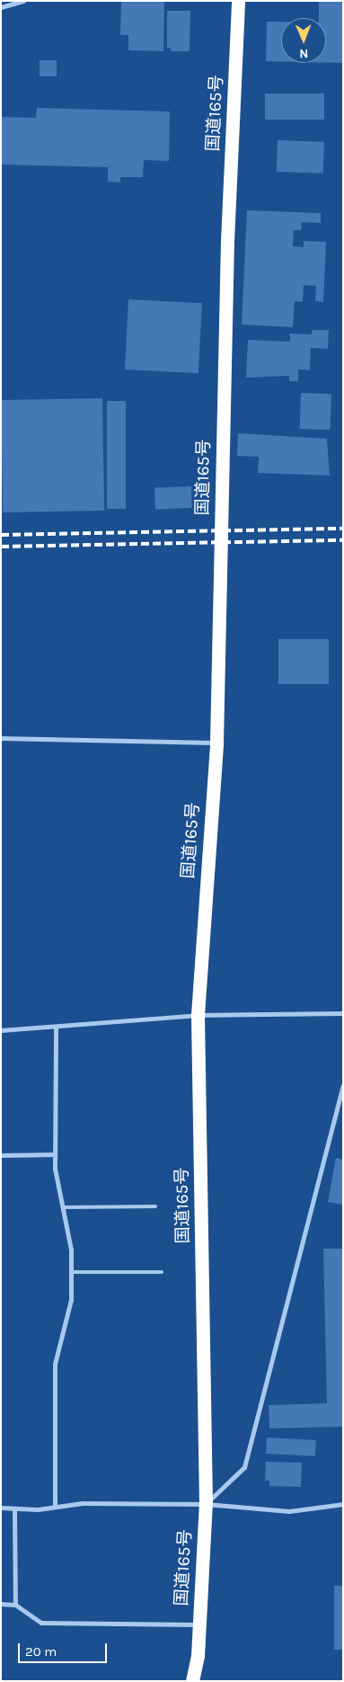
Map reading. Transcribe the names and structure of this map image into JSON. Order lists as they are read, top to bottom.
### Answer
{
  "streets": {
    "highway": ["国道165号"]
  },
  "scale_bar": "20 m",
  "north": "bottom"
}
